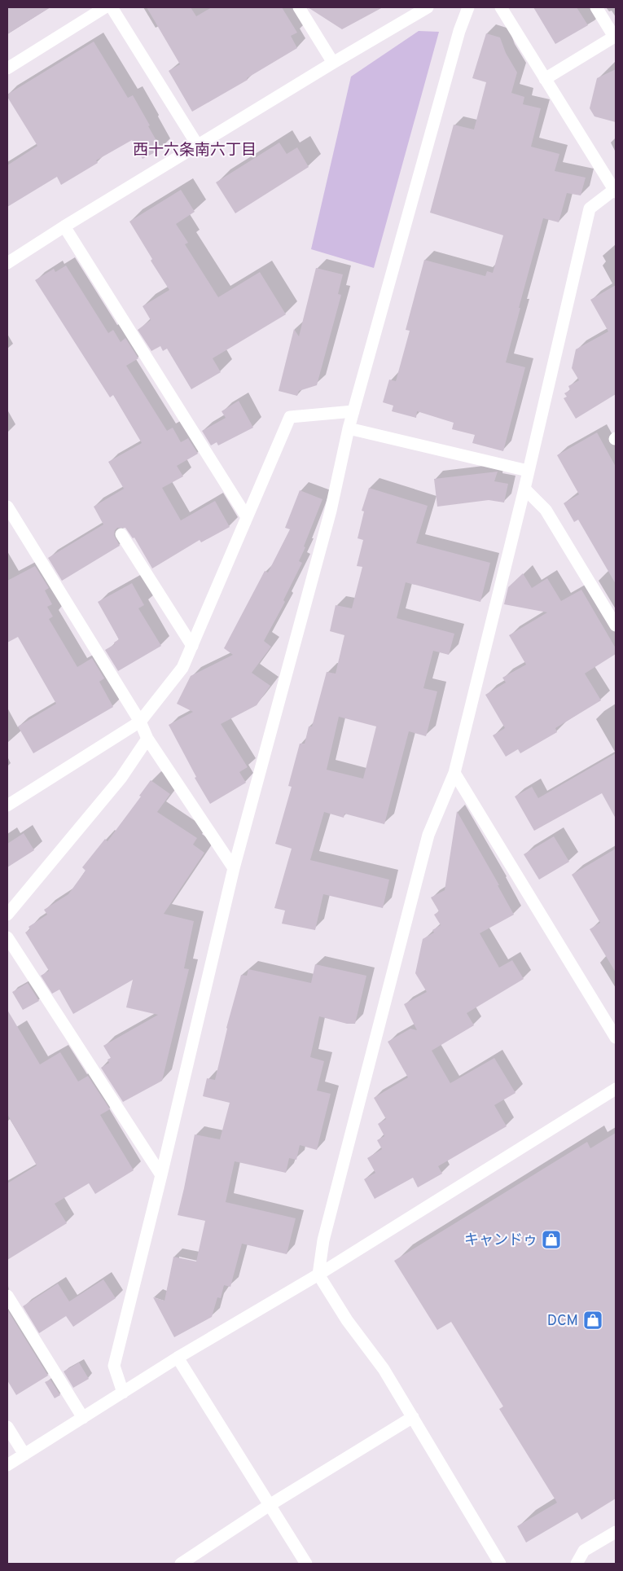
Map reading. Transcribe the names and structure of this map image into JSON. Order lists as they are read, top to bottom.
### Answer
{
  "districts": ["西十六条南六丁目"],
  "places": {
    "shop": ["キャンドゥ", "DCM"]
  }
}
